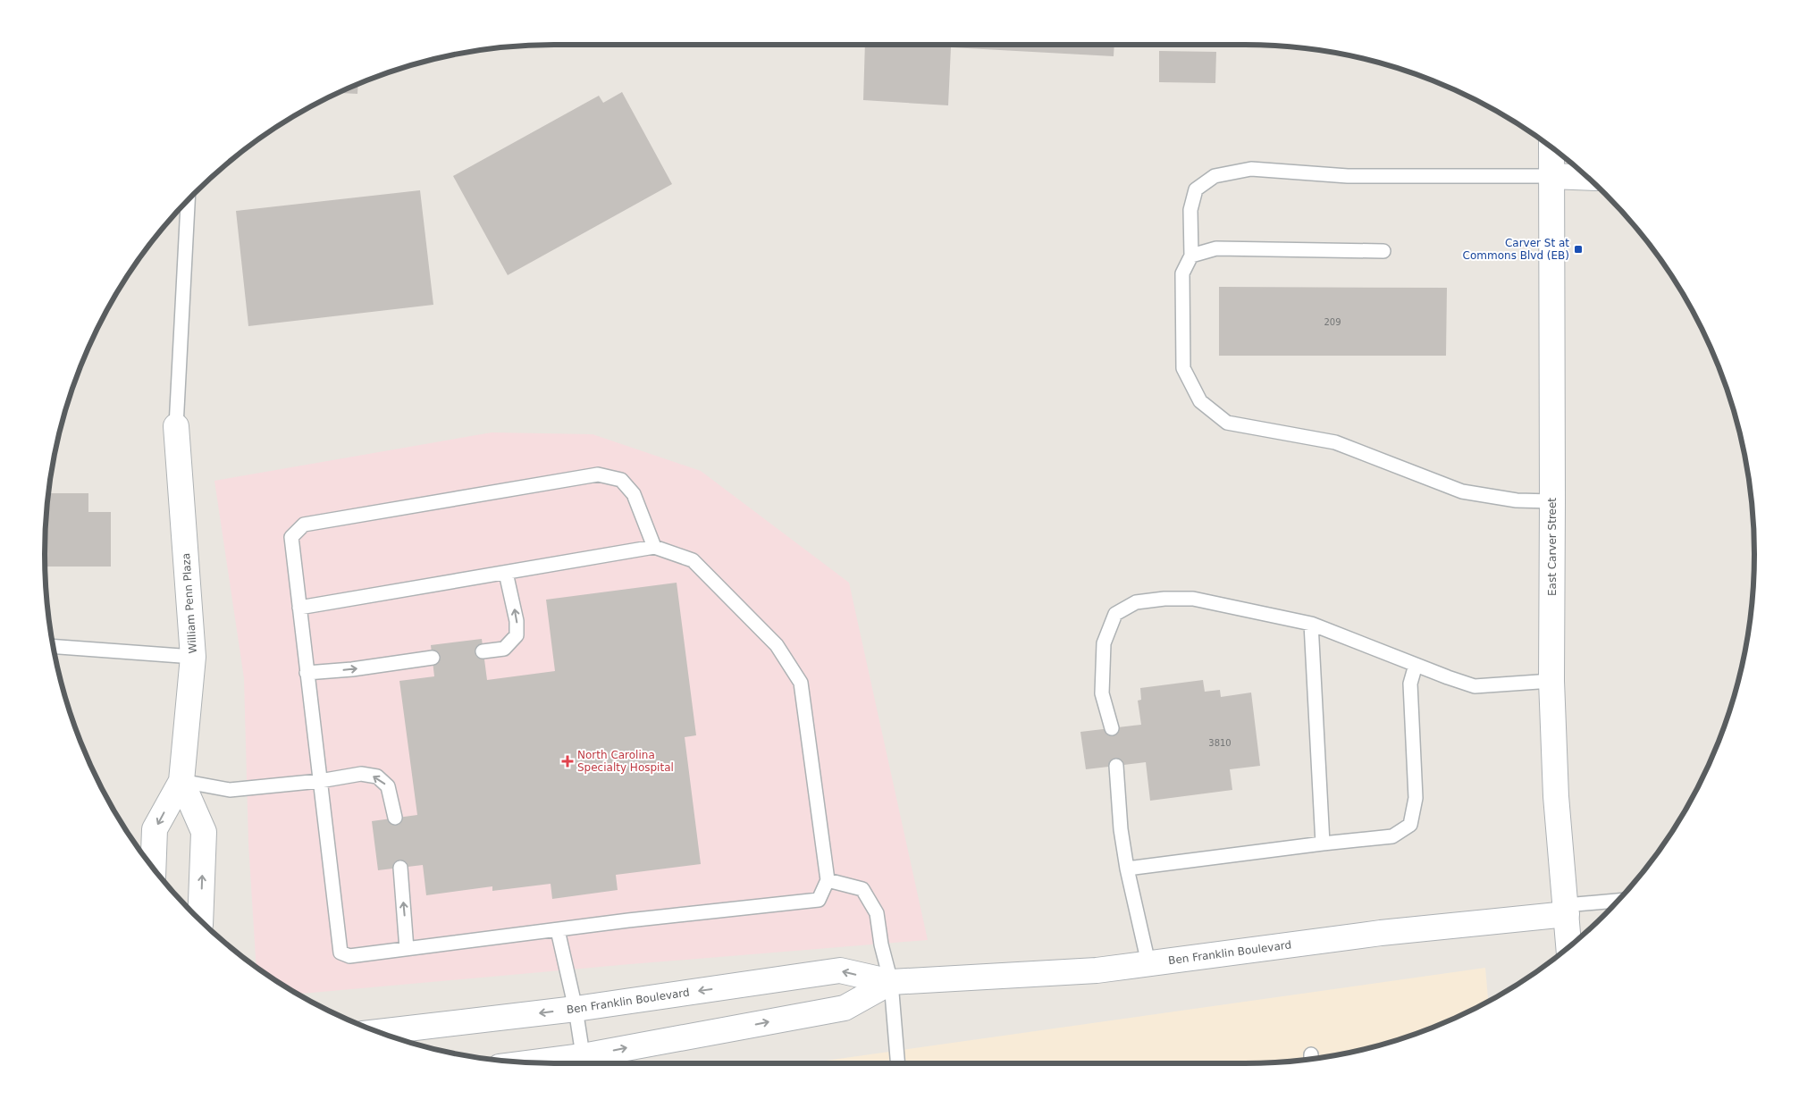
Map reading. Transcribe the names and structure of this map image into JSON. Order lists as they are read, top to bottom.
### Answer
{
  "streets": {
    "street": ["East Carver Street", "William Penn Plaza", "Ben Franklin Boulevard"]
  },
  "crossings": [
    ["East Carver Street", "Ben Franklin Boulevard"]
  ],
  "places": {
    "transit": ["Carver St at Commons Blvd (EB)"],
    "health": ["North Carolina Specialty Hospital"]
  },
  "house_numbers": ["209", "3810"]
}
